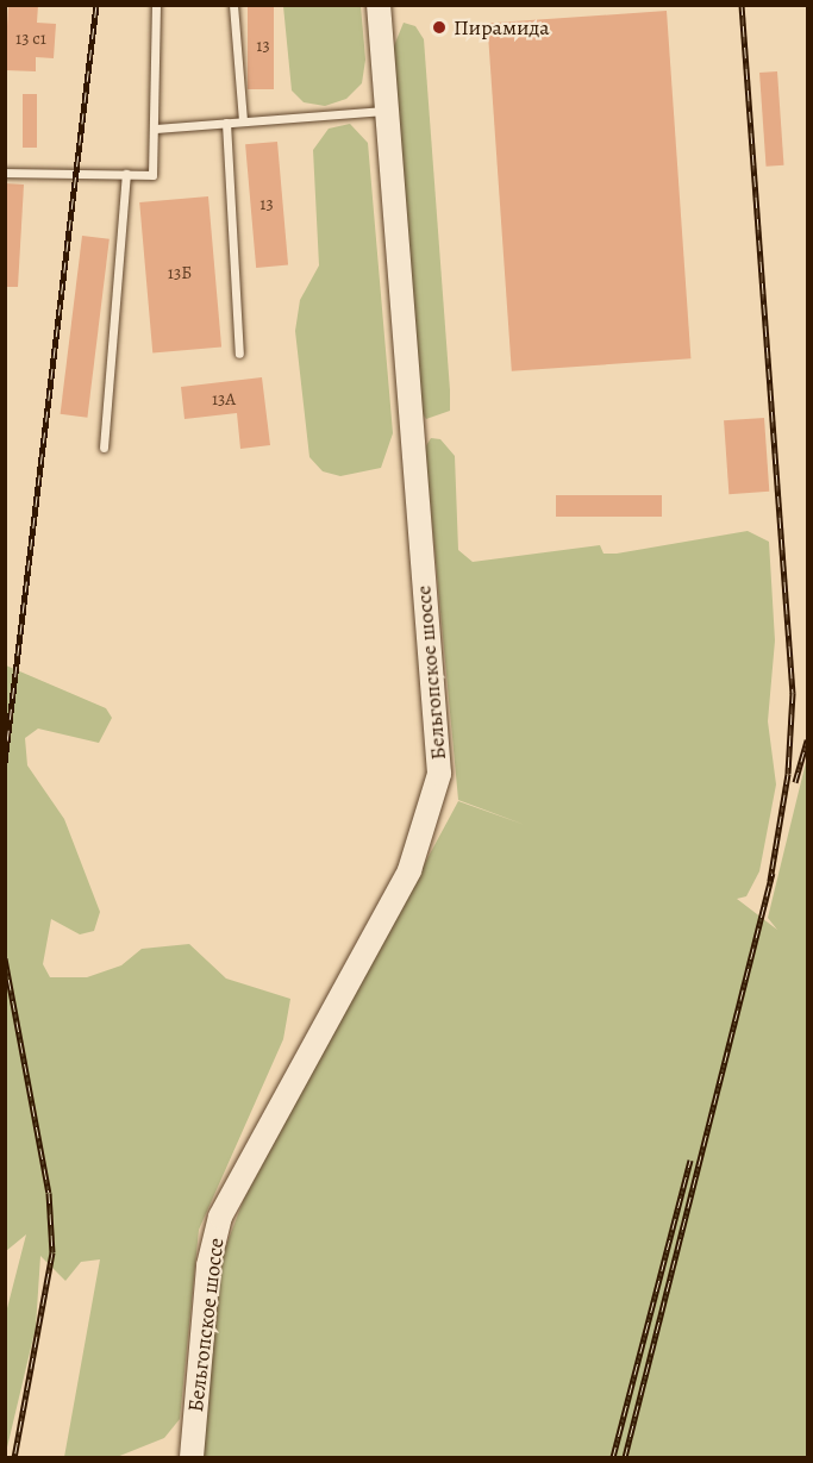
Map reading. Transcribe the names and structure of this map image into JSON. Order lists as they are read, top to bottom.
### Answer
{
  "streets": {
    "street": ["Бельгопское шоссе"]
  },
  "places": ["Пирамида"],
  "house_numbers": [
    "13 с1",
    "13",
    "13",
    "13Б",
    "13А"
  ]
}
